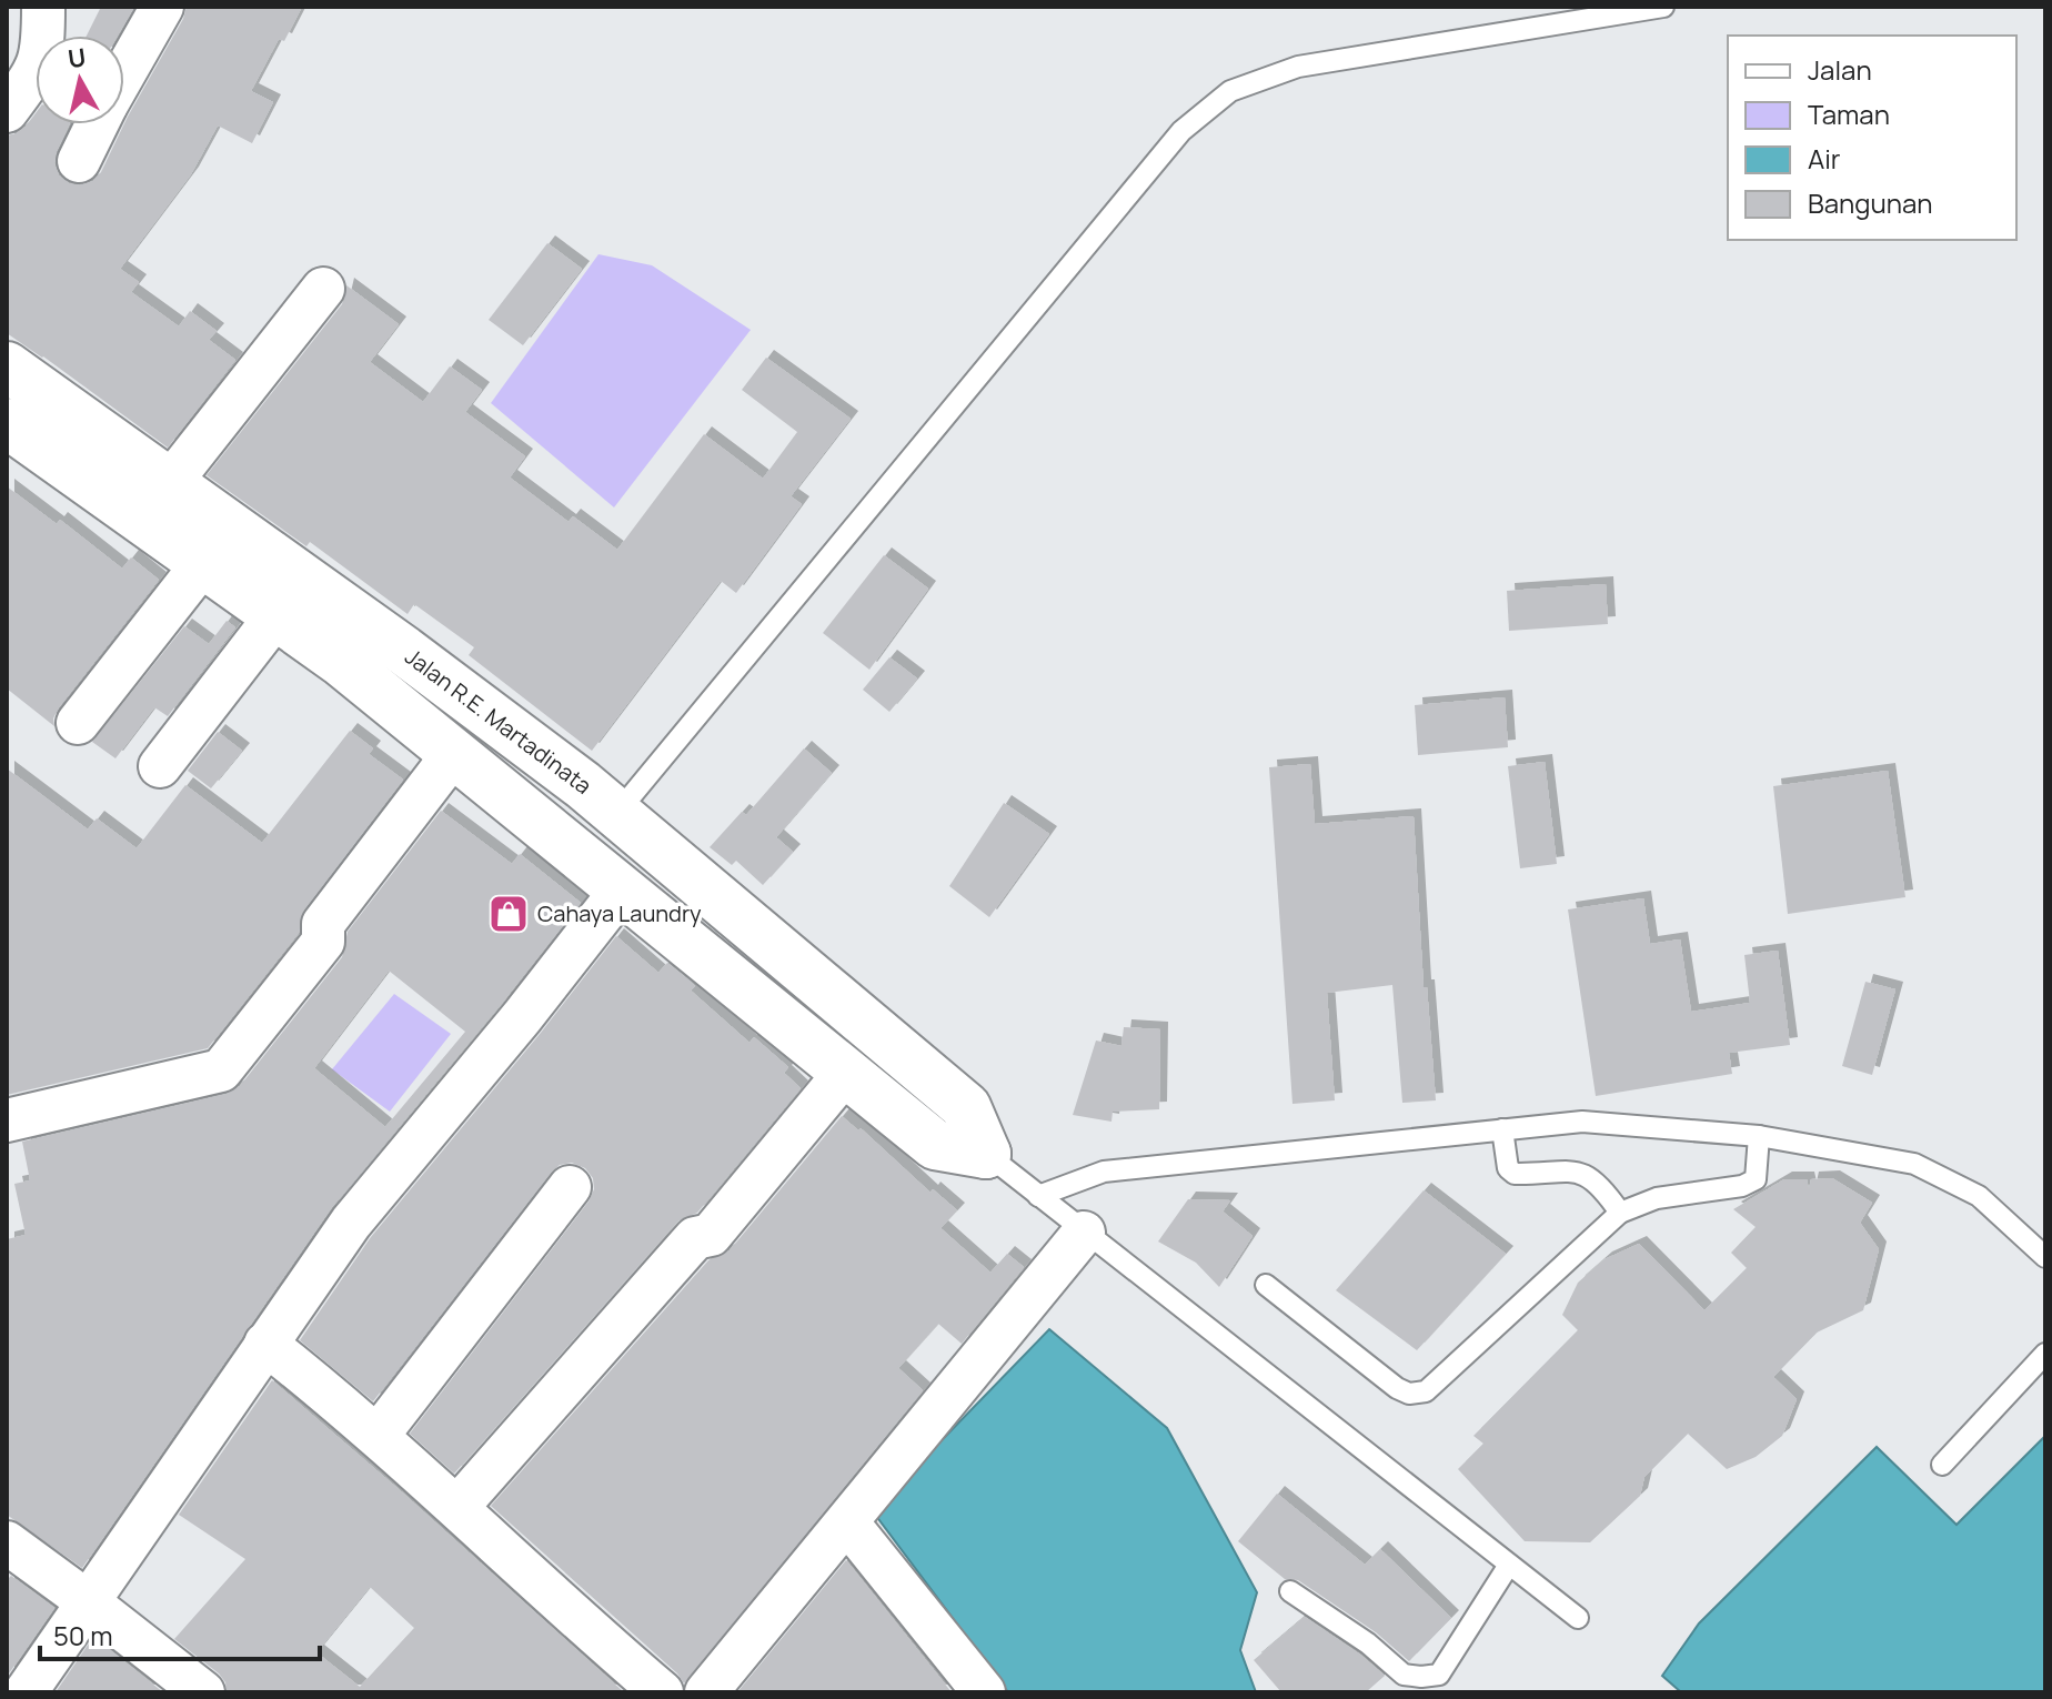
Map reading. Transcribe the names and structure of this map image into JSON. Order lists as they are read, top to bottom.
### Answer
{
  "streets": {
    "street": ["Jalan R.E. Martadinata"]
  },
  "places": {
    "shop": ["Cahaya Laundry"]
  },
  "legend": [
    "Jalan",
    "Taman",
    "Air",
    "Bangunan"
  ],
  "scale_bar": "50 m",
  "north": "top"
}
